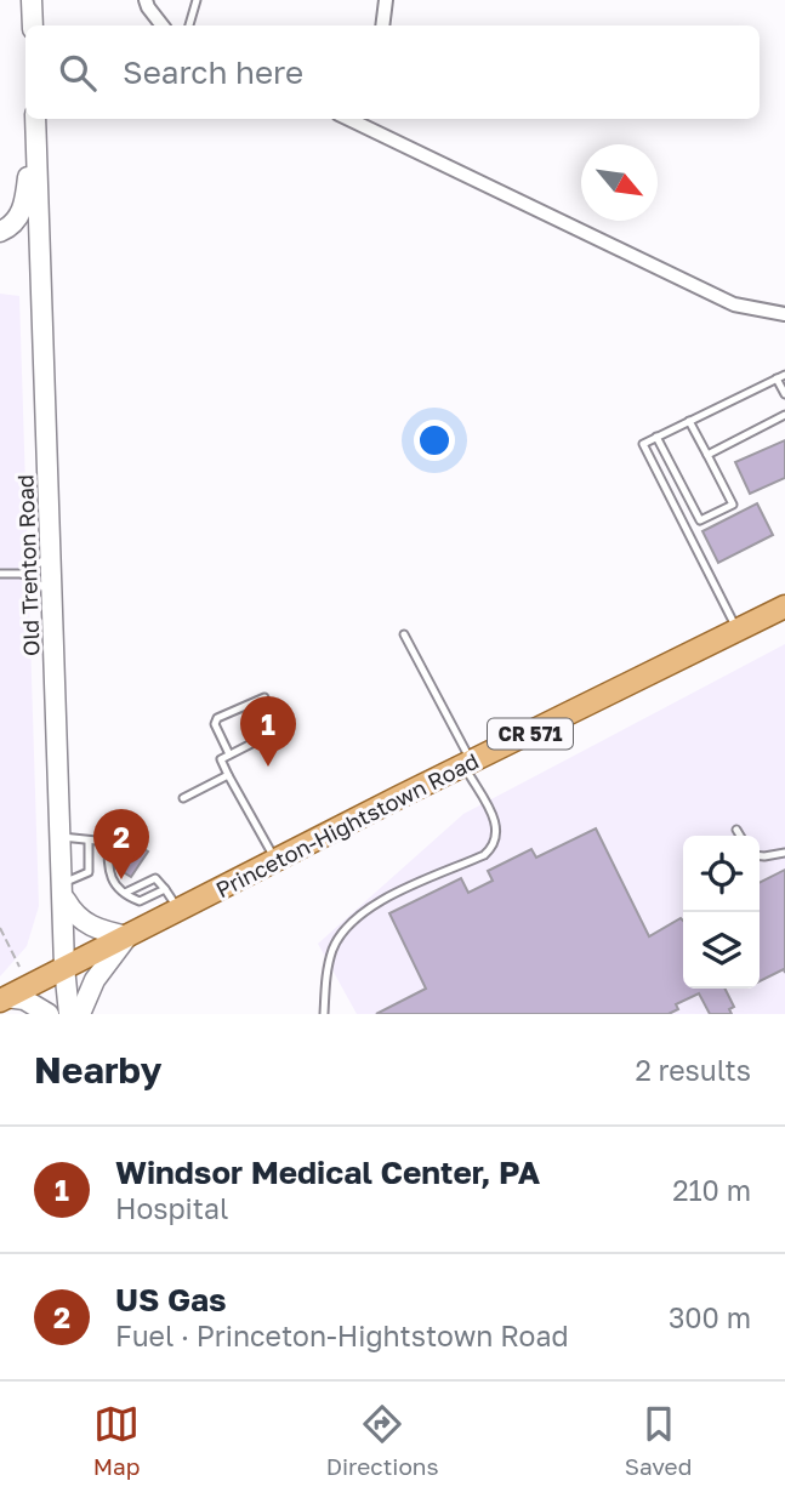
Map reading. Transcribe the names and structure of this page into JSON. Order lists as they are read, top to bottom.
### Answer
{
  "streets": {
    "main road": ["Old Trenton Road", "CR 571", "Princeton-Hightstown Road"]
  },
  "crossings": [
    ["Old Trenton Road", "Princeton-Hightstown Road"]
  ],
  "north": "bottom right",
  "page": {
    "search": "Search here",
    "pins": ["1", "2"],
    "heading": ["Nearby", "2 results"],
    "list": [
      {
        "mark": "1",
        "name": "Windsor Medical Center, PA",
        "note": "Hospital",
        "value": "210 m"
      },
      {
        "mark": "2",
        "name": "US Gas",
        "note": "Fuel · Princeton-Hightstown Road",
        "value": "300 m"
      }
    ],
    "nav": ["Map", "Directions", "Saved"]
  }
}
